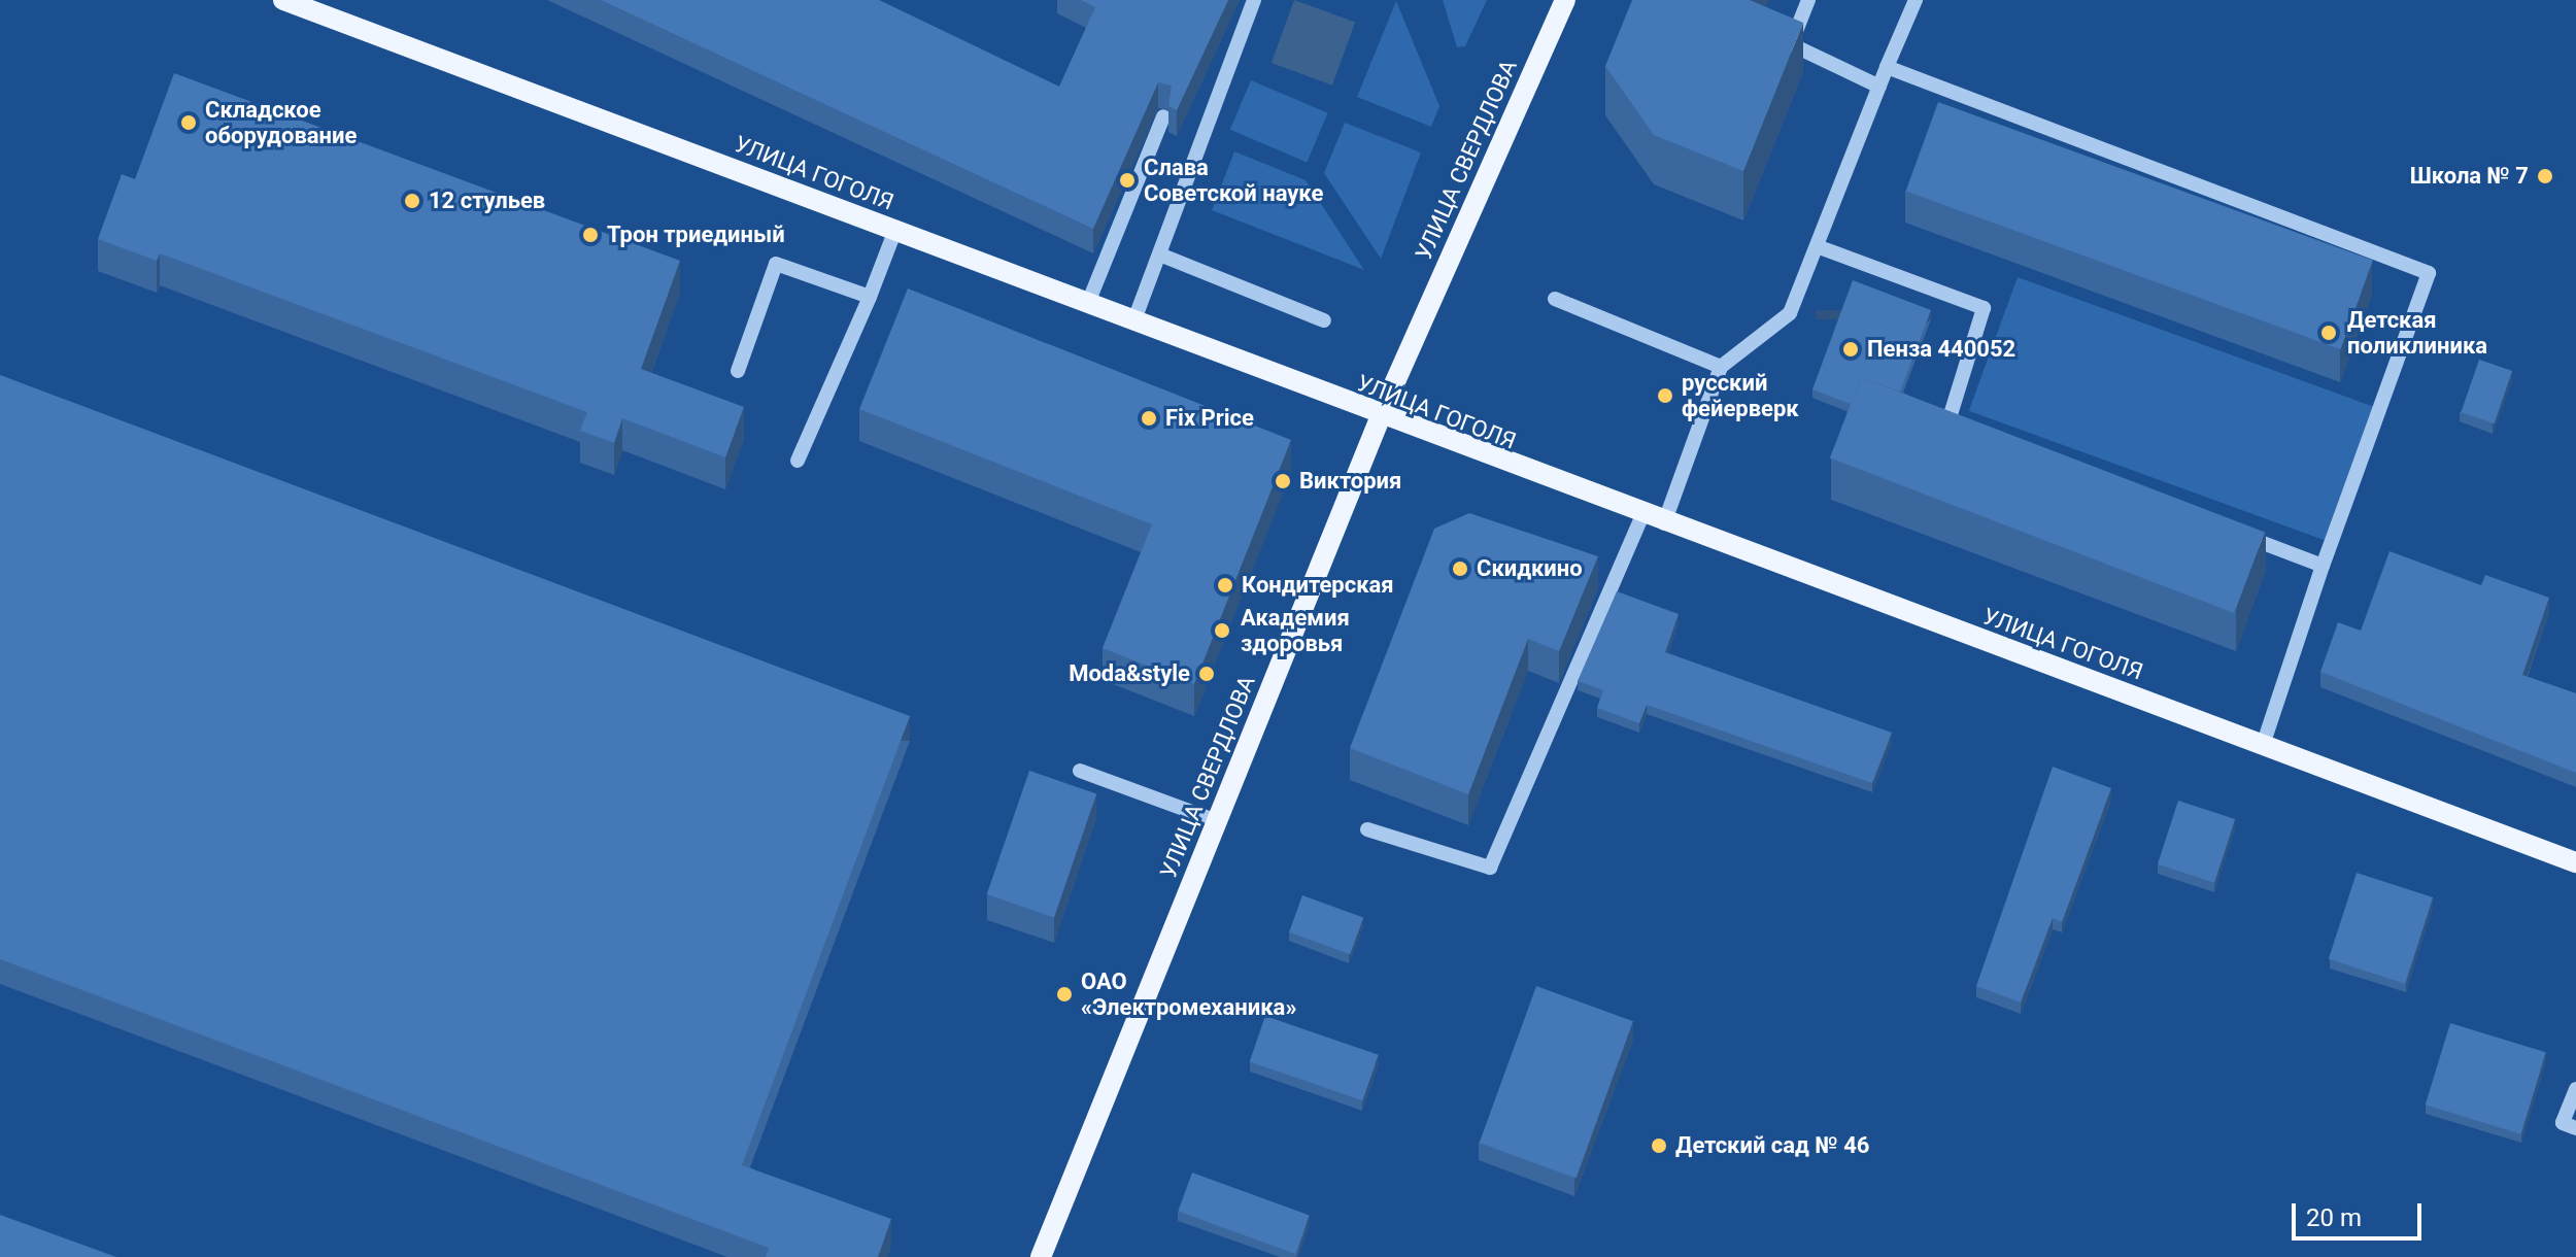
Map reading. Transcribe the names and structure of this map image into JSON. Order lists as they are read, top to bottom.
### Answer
{
  "streets": {
    "main road": ["УЛИЦА СВЕРДЛОВА", "УЛИЦА ГОГОЛЯ"]
  },
  "crossings": [
    ["УЛИЦА СВЕРДЛОВА", "УЛИЦА ГОГОЛЯ"]
  ],
  "places": [
    "Складское оборудование",
    "Школа № 7",
    "Слава Советской науке",
    "12 стульев",
    "Трон триединый",
    "Детская поликлиника",
    "Пенза 440052",
    "русский фейерверк",
    "Fix Price",
    "Виктория",
    "Скидкино",
    "Кондитерская",
    "Академия здоровья",
    "Moda&style",
    "ОАО «Электромеханика»",
    "Детский сад № 46"
  ],
  "scale_bar": "20 m"
}
